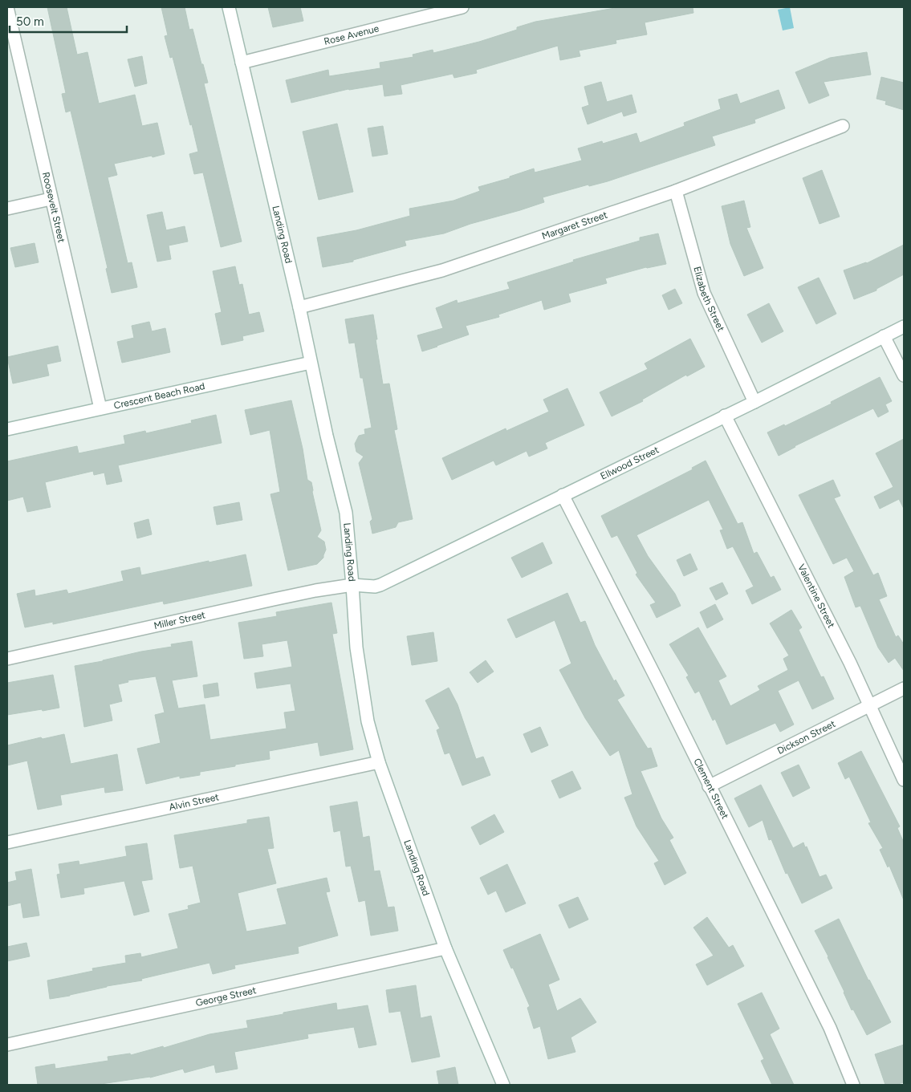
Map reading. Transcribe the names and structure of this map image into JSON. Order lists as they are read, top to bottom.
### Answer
{
  "streets": {
    "street": [
      "Rose Avenue",
      "Roosevelt Street",
      "Margaret Street",
      "Landing Road",
      "Elizabeth Street",
      "Crescent Beach Road",
      "Ellwood Street",
      "Valentine Street",
      "Miller Street",
      "Dickson Street",
      "Clement Street",
      "Alvin Street",
      "George Street"
    ]
  },
  "crossings": [
    ["Rose Avenue", "Landing Road"],
    ["Roosevelt Street", "Crescent Beach Road"],
    ["Margaret Street", "Landing Road"],
    ["Margaret Street", "Elizabeth Street"],
    ["Landing Road", "Crescent Beach Road"],
    ["Landing Road", "Ellwood Street"],
    ["Landing Road", "Miller Street"],
    ["Landing Road", "Alvin Street"],
    ["Landing Road", "George Street"],
    ["Elizabeth Street", "Ellwood Street"],
    ["Ellwood Street", "Valentine Street"],
    ["Ellwood Street", "Miller Street"],
    ["Ellwood Street", "Clement Street"],
    ["Valentine Street", "Dickson Street"],
    ["Dickson Street", "Clement Street"]
  ],
  "scale_bar": "50 m"
}
